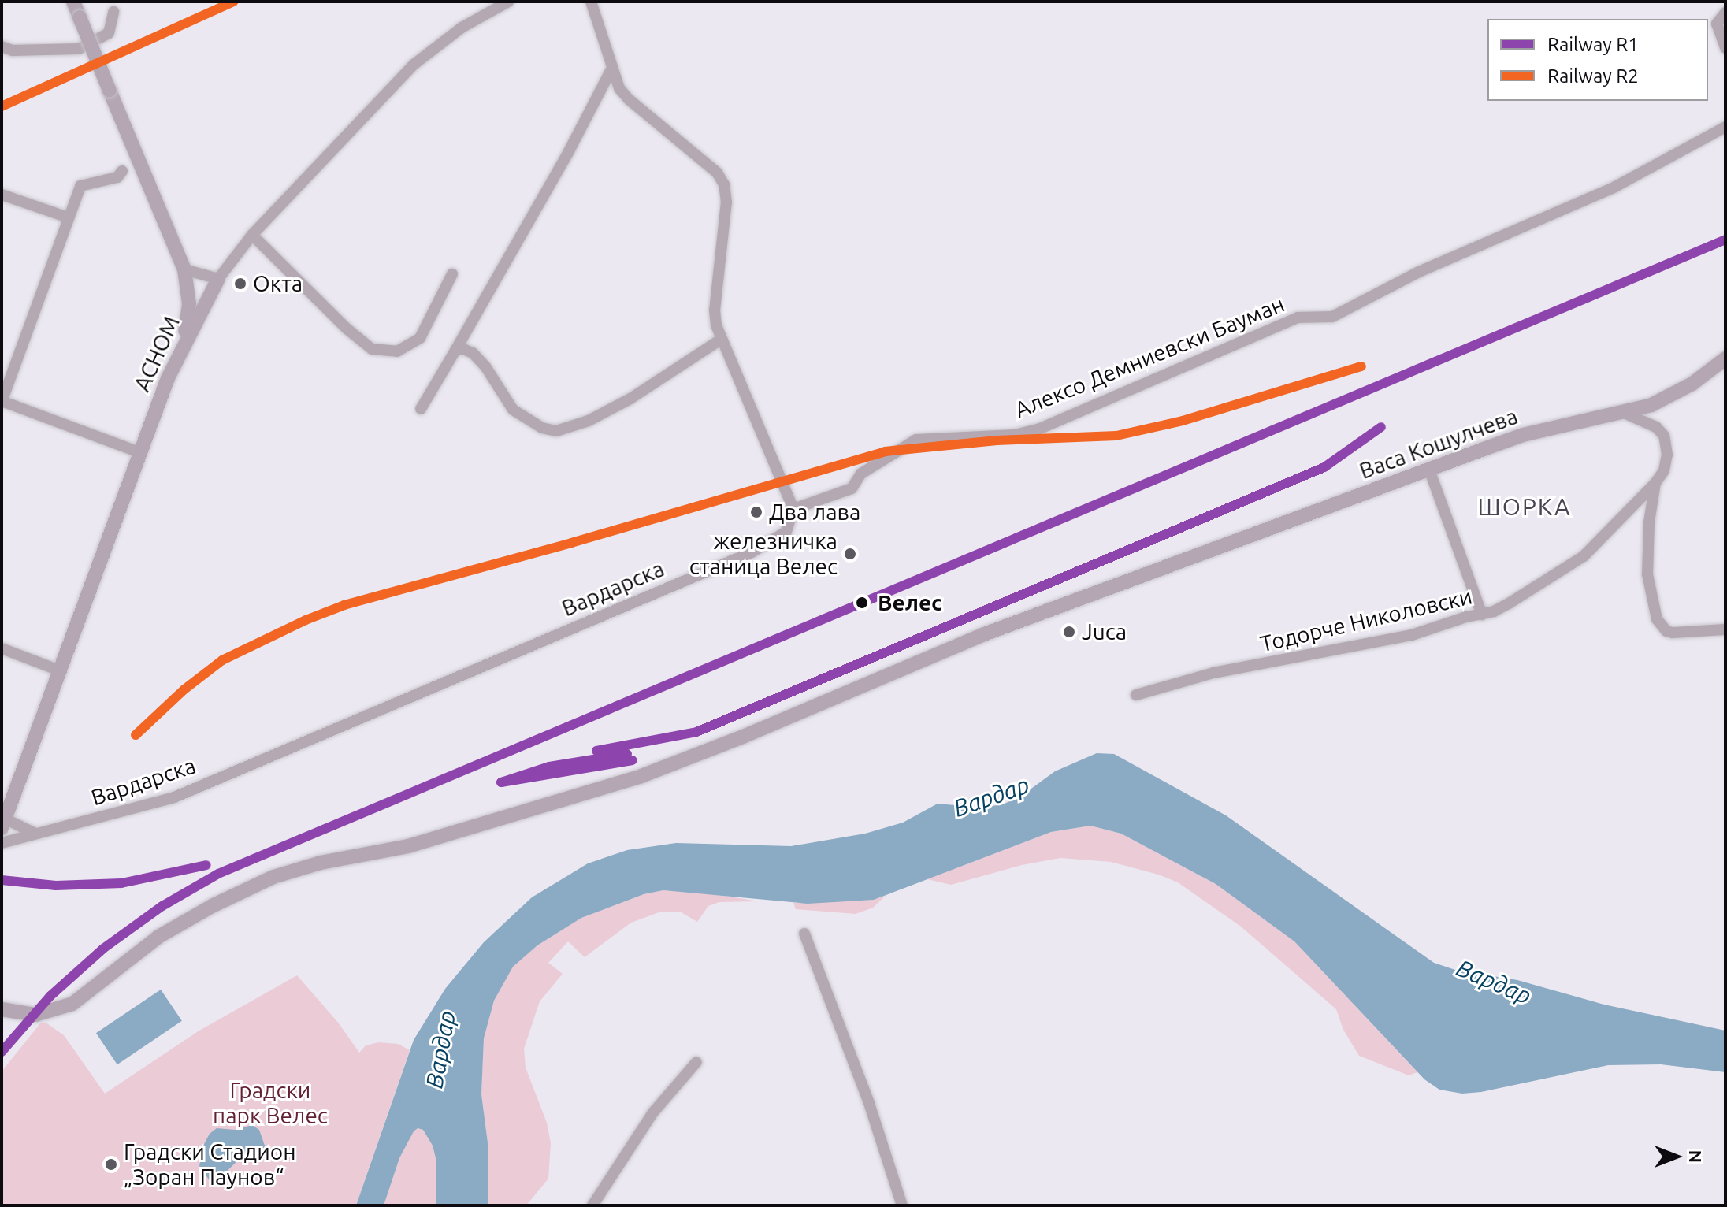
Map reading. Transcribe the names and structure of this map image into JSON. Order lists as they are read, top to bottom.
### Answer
{
  "streets": {
    "main road": ["АСНОМ", "Васа Кошулчева"],
    "street": ["Алексо Демниевски Бауман", "Вардарска", "Тодорче Николовски"]
  },
  "crossings": [
    ["Алексо Демниевски Бауман", "Вардарска"],
    ["Васа Кошулчева", "Тодорче Николовски"]
  ],
  "districts": ["ШОРКА"],
  "water": ["Вардар"],
  "parks": ["Градски парк Велес"],
  "places": [
    "Окта",
    "Два лава",
    "железничка станица Велес",
    "Велес",
    "Juca",
    "Градски Стадион „Зоран Паунов“"
  ],
  "lines": ["rail line R2", "rail line R1"],
  "legend": ["Railway R1", "Railway R2"],
  "north": "right"
}
